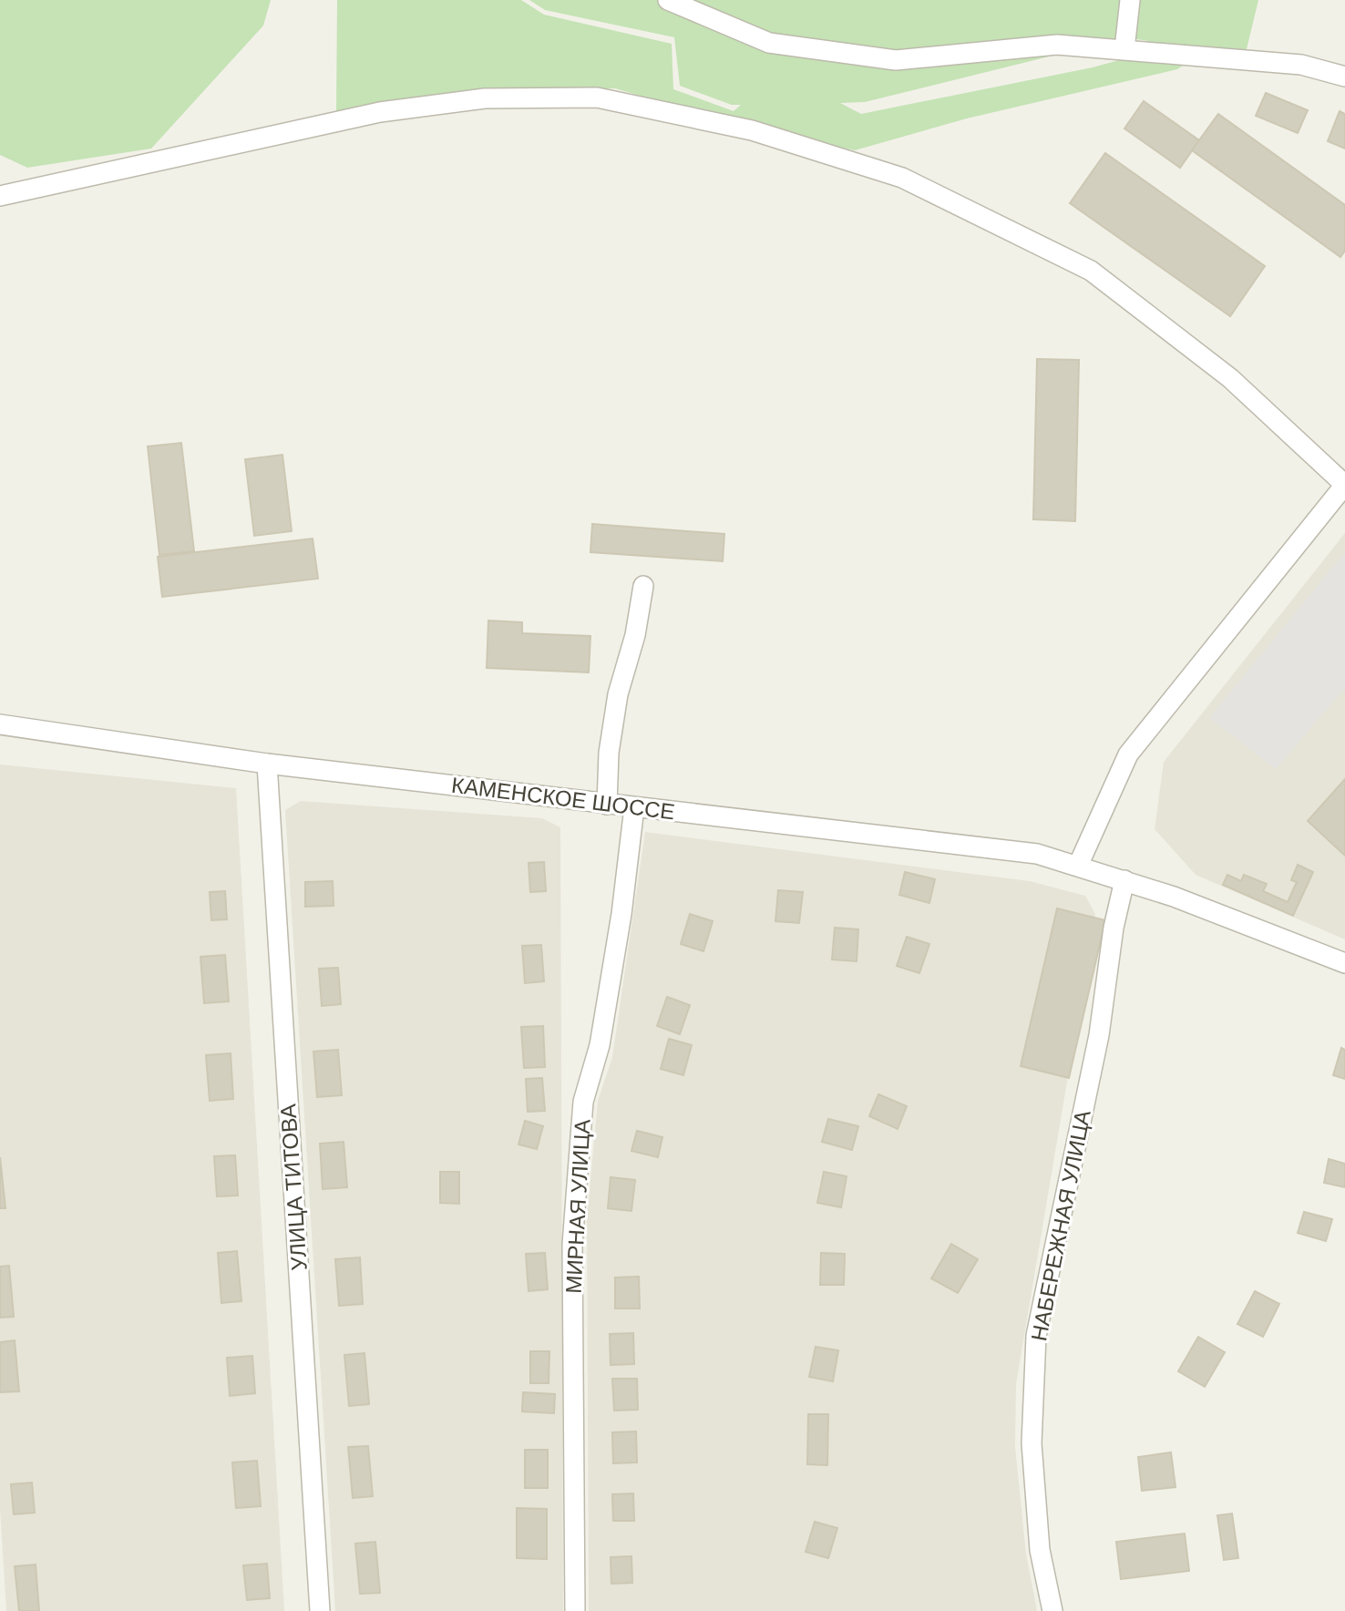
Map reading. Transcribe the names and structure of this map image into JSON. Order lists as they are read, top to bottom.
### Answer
{
  "streets": {
    "street": [
      "КАМЕНСКОЕ ШОССЕ",
      "УЛИЦА ТИТОВА",
      "МИРНАЯ УЛИЦА",
      "НАБЕРЕЖНАЯ УЛИЦА"
    ]
  },
  "crossings": [
    ["КАМЕНСКОЕ ШОССЕ", "УЛИЦА ТИТОВА"],
    ["КАМЕНСКОЕ ШОССЕ", "МИРНАЯ УЛИЦА"],
    ["КАМЕНСКОЕ ШОССЕ", "НАБЕРЕЖНАЯ УЛИЦА"]
  ]
}
